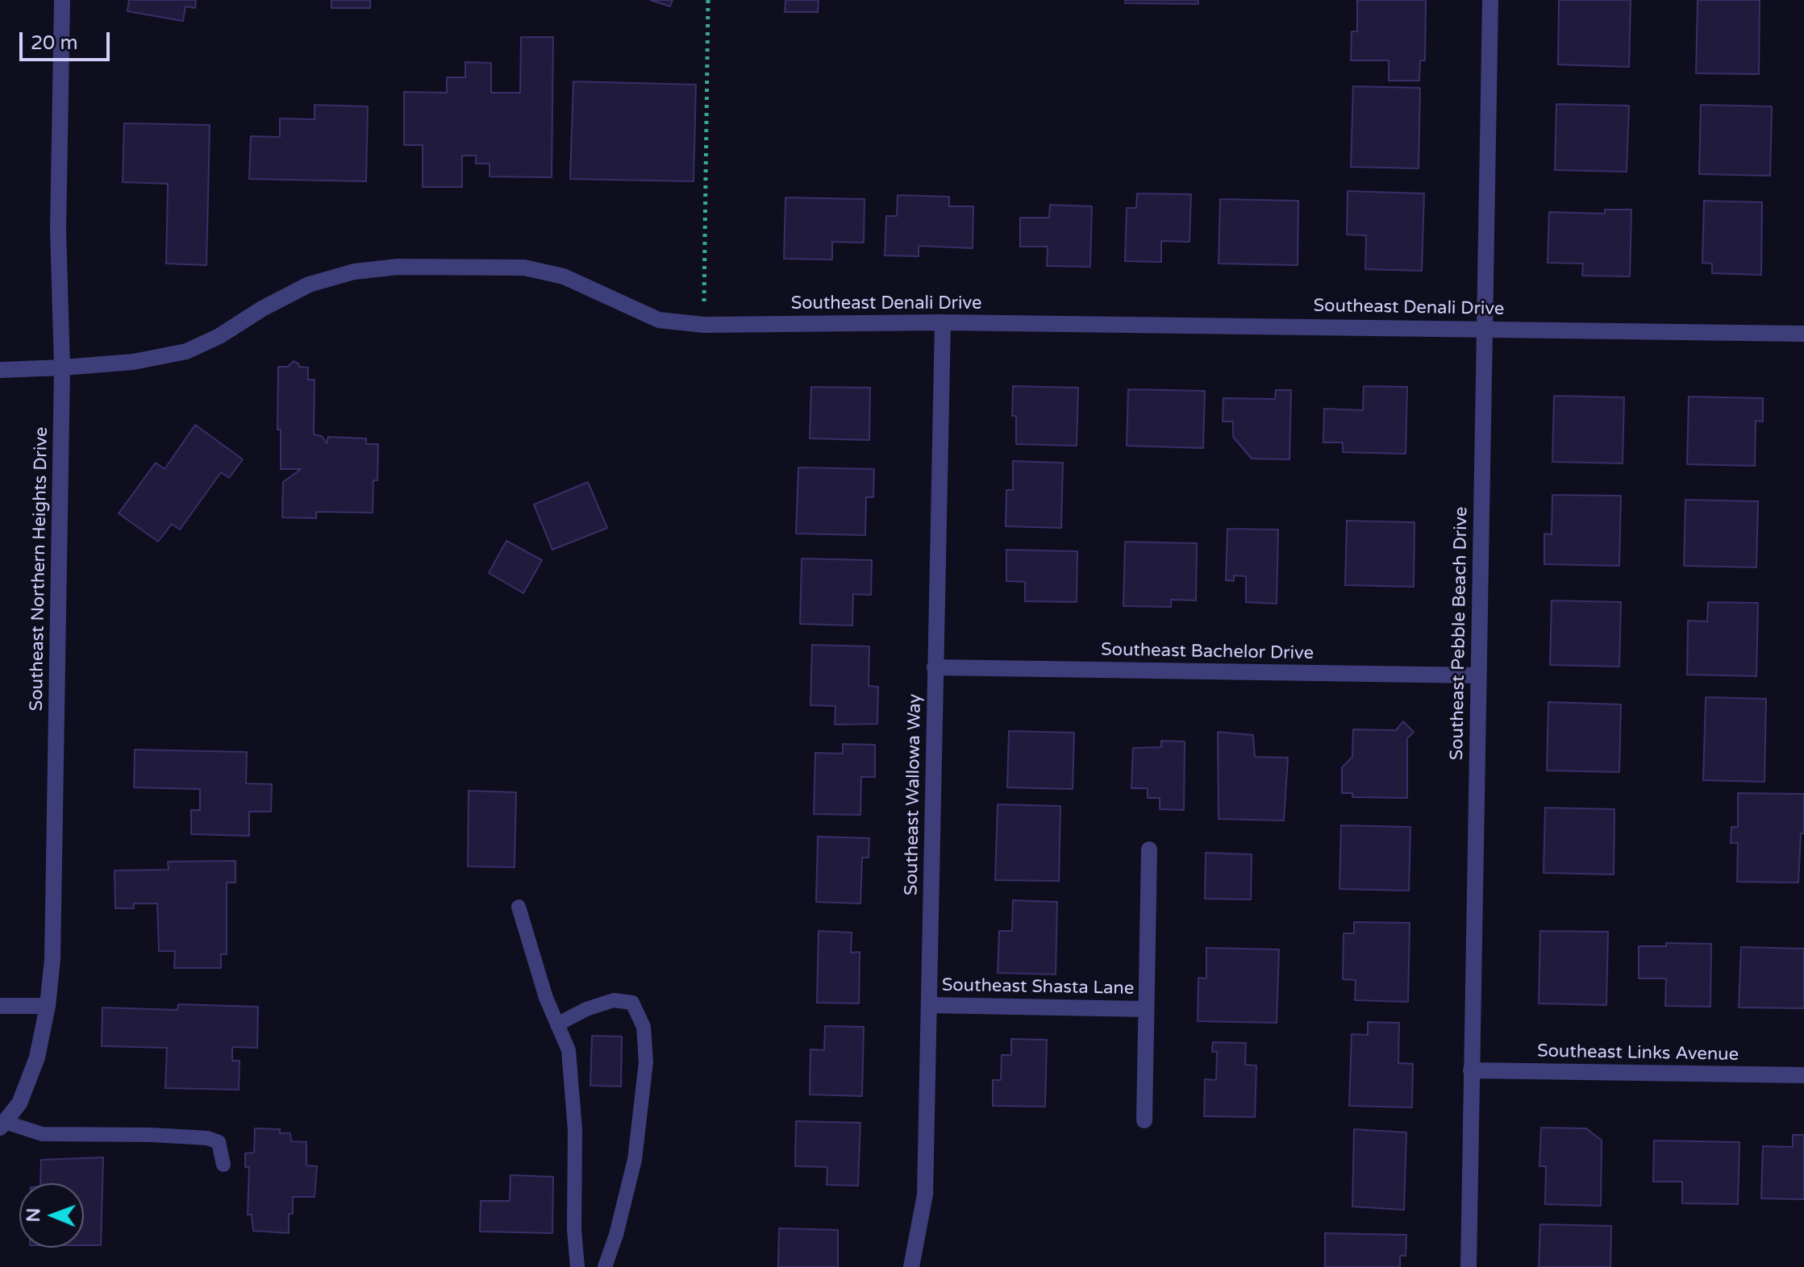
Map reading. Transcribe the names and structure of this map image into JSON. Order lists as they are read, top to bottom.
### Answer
{
  "streets": {
    "street": [
      "Southeast Denali Drive",
      "Southeast Northern Heights Drive",
      "Southeast Pebble Beach Drive",
      "Southeast Bachelor Drive",
      "Southeast Wallowa Way",
      "Southeast Shasta Lane",
      "Southeast Links Avenue"
    ]
  },
  "crossings": [
    ["Southeast Denali Drive", "Southeast Northern Heights Drive"],
    ["Southeast Denali Drive", "Southeast Pebble Beach Drive"],
    ["Southeast Denali Drive", "Southeast Wallowa Way"],
    ["Southeast Pebble Beach Drive", "Southeast Bachelor Drive"],
    ["Southeast Pebble Beach Drive", "Southeast Links Avenue"],
    ["Southeast Bachelor Drive", "Southeast Wallowa Way"],
    ["Southeast Wallowa Way", "Southeast Shasta Lane"]
  ],
  "scale_bar": "20 m",
  "north": "left"
}
